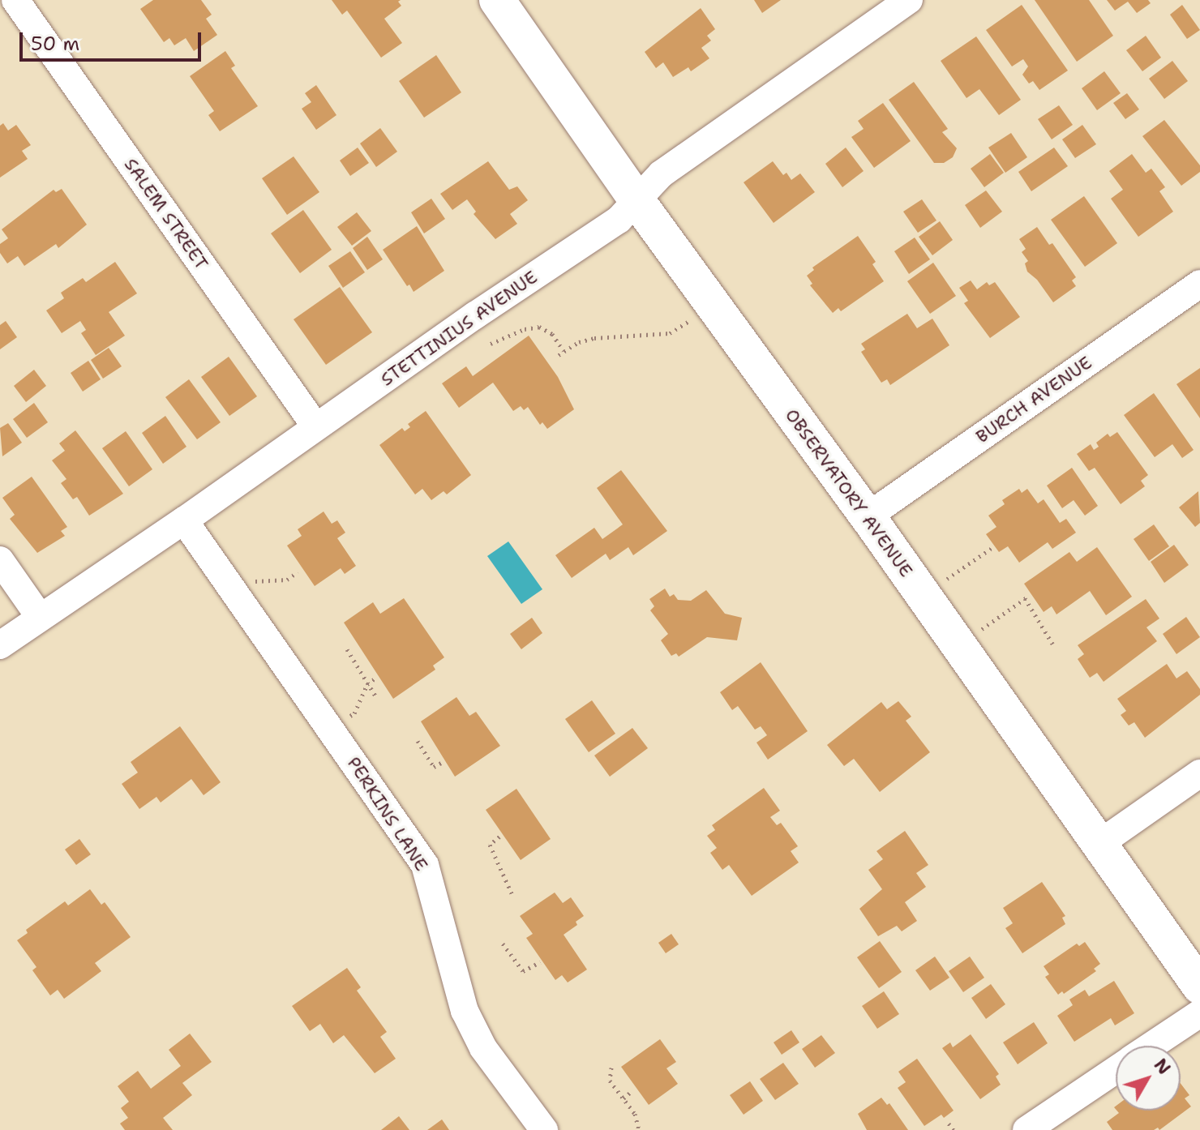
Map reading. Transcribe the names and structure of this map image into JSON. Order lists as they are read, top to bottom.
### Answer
{
  "streets": {
    "street": [
      "SALEM STREET",
      "STETTINIUS AVENUE",
      "BURCH AVENUE",
      "OBSERVATORY AVENUE",
      "PERKINS LANE"
    ]
  },
  "crossings": [
    ["SALEM STREET", "STETTINIUS AVENUE"],
    ["STETTINIUS AVENUE", "OBSERVATORY AVENUE"],
    ["STETTINIUS AVENUE", "PERKINS LANE"],
    ["BURCH AVENUE", "OBSERVATORY AVENUE"]
  ],
  "scale_bar": "50 m",
  "north": "top right"
}
